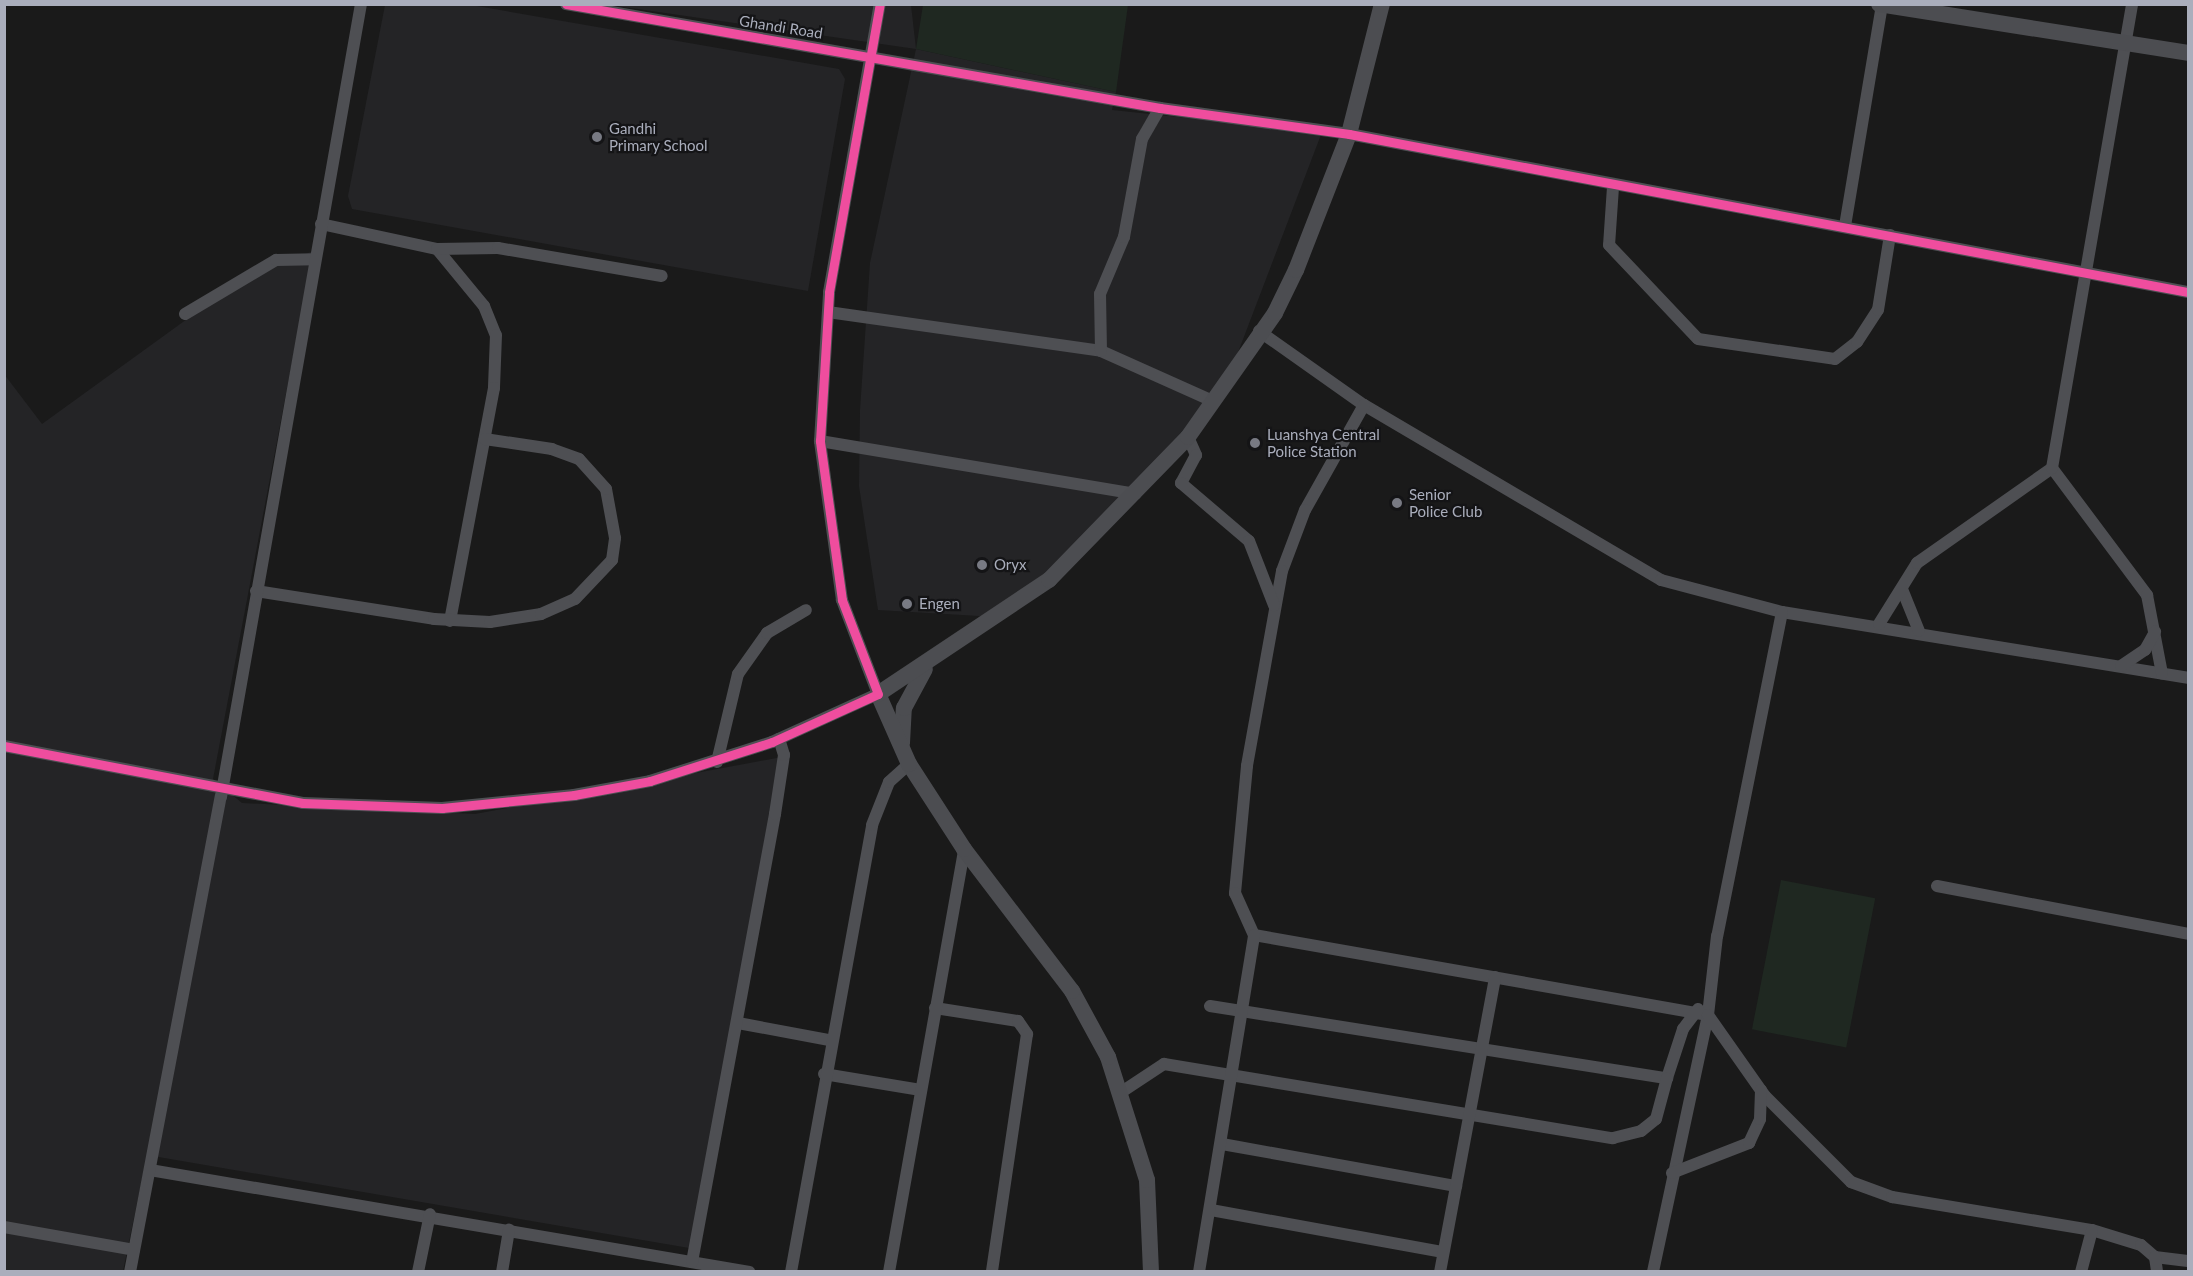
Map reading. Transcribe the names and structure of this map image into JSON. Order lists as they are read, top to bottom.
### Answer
{
  "streets": {
    "street": ["Ghandi Road"]
  },
  "places": [
    "Gandhi Primary School",
    "Luanshya Central Police Station",
    "Senior Police Club",
    "Oryx",
    "Engen"
  ]
}
